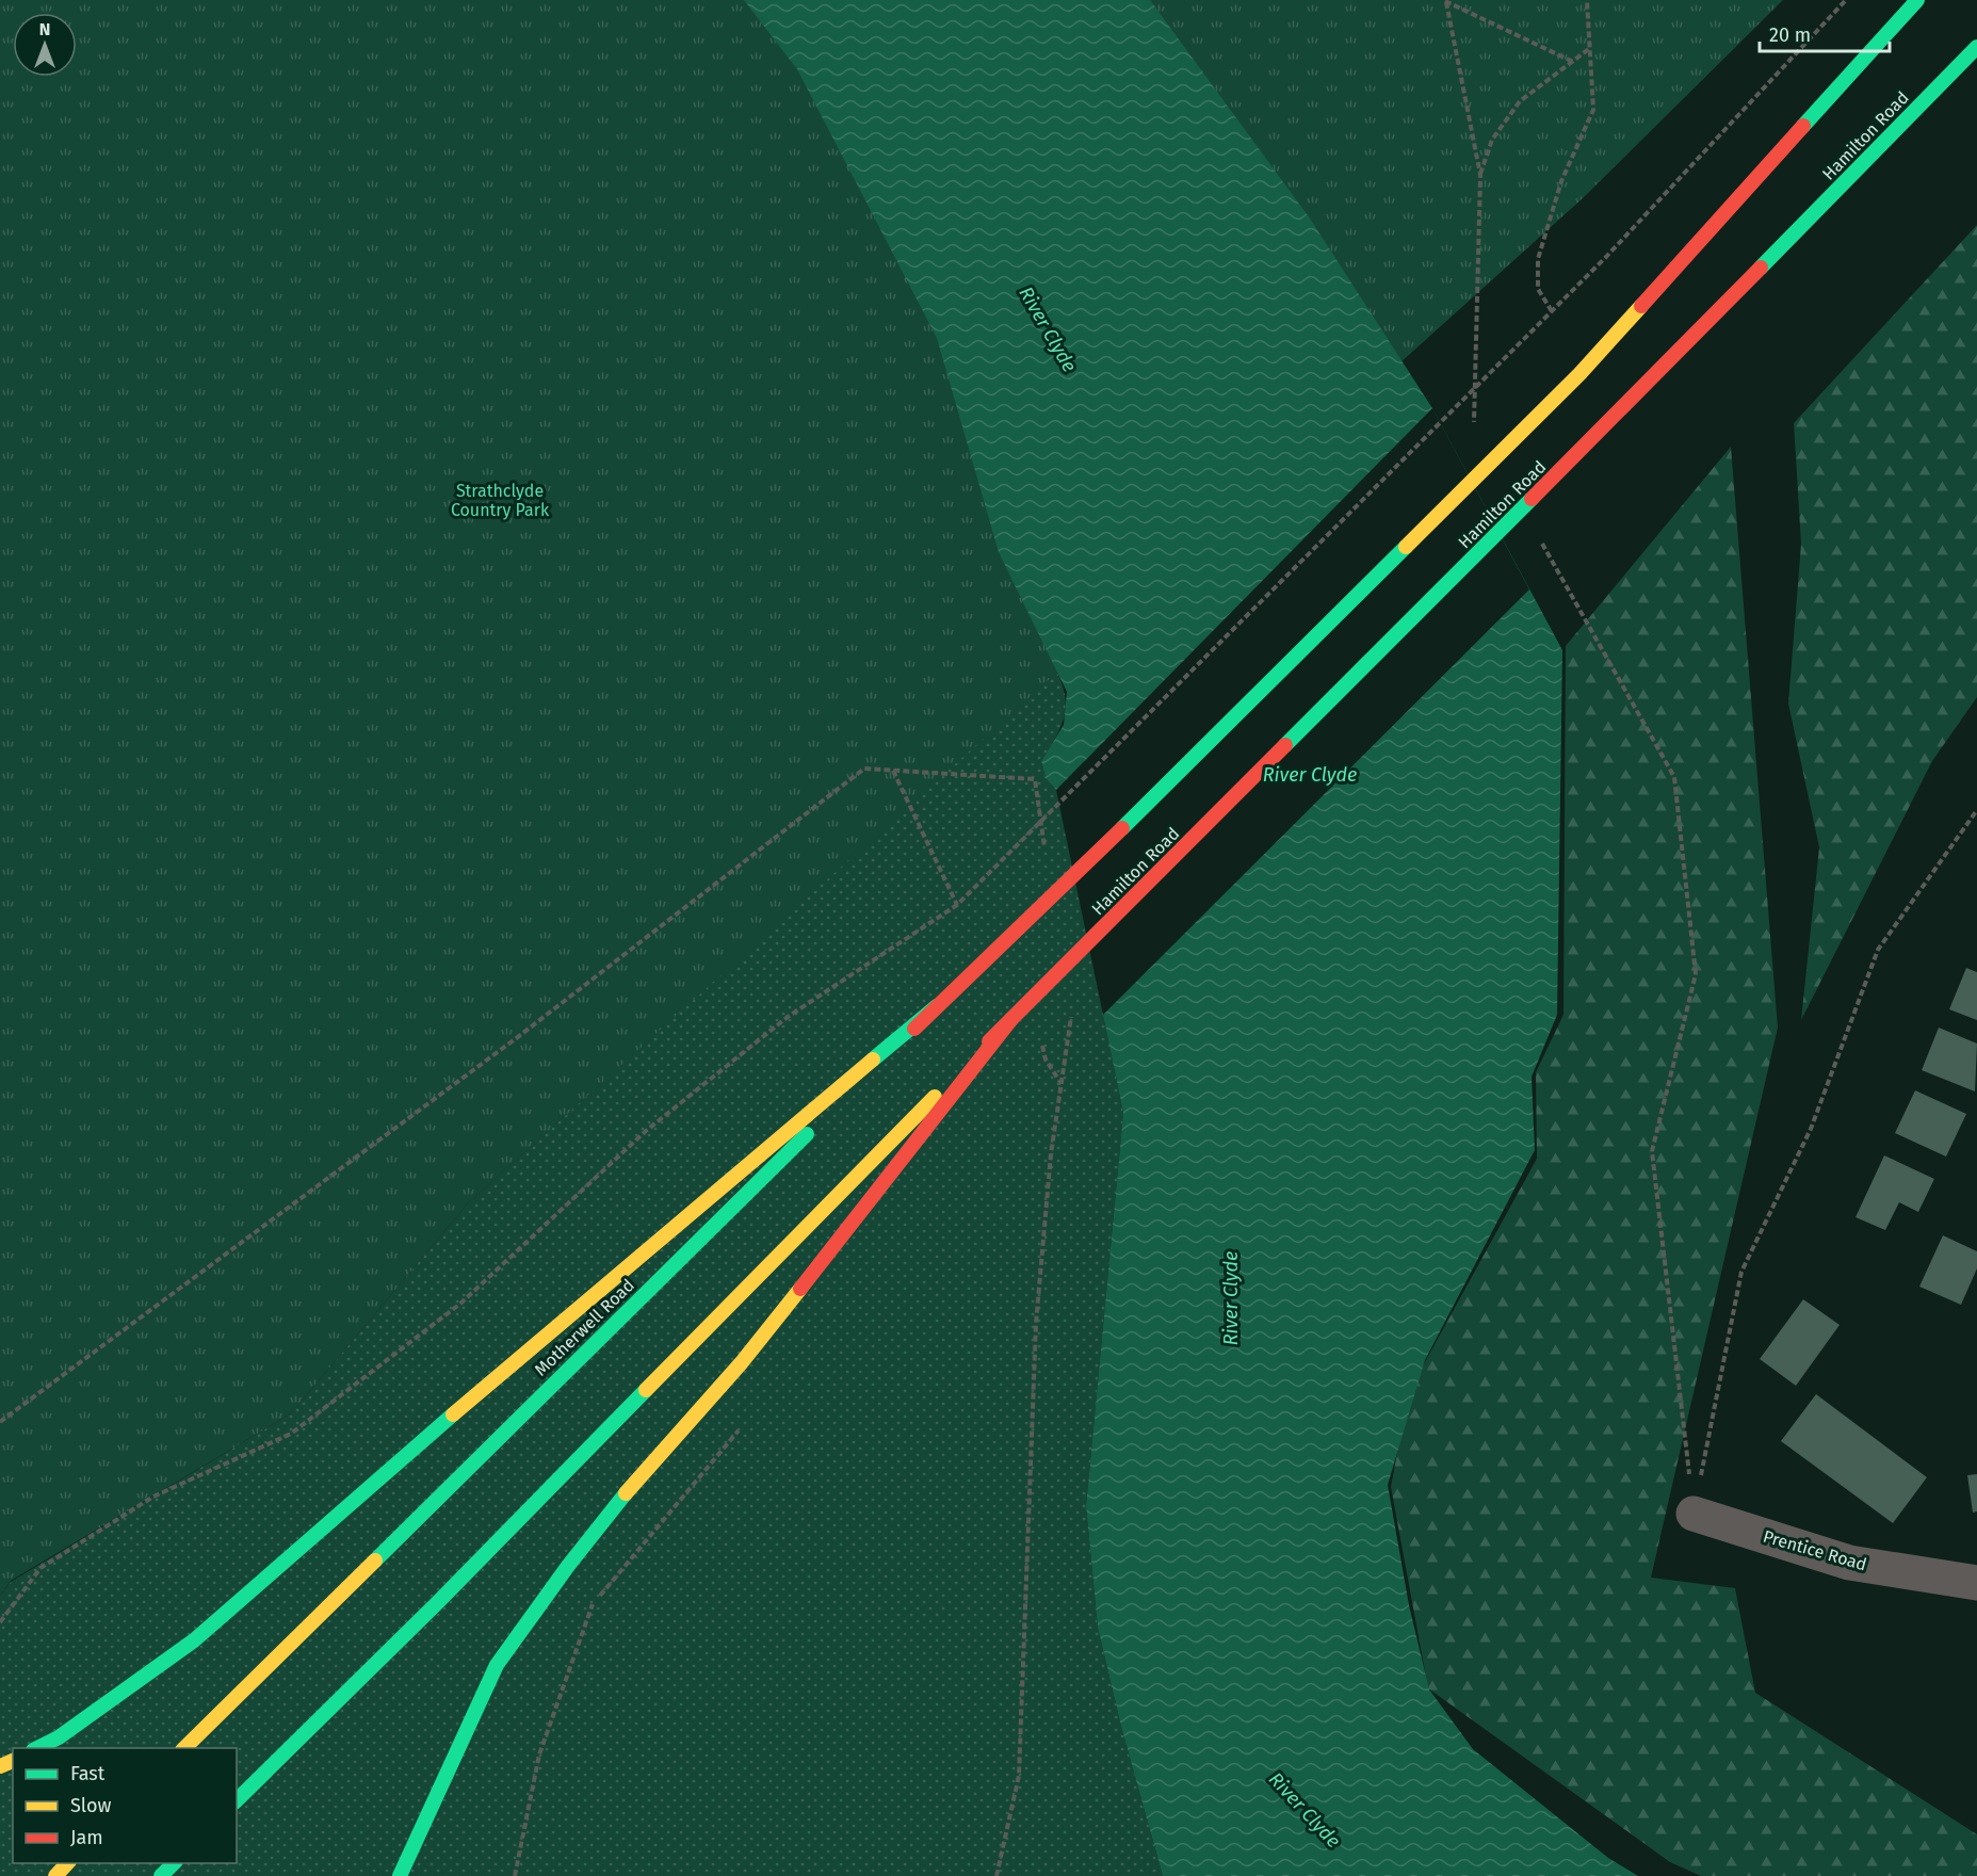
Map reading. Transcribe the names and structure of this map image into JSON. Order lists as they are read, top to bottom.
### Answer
{
  "streets": {
    "main road": ["Hamilton Road", "Motherwell Road"],
    "street": ["Prentice Road"]
  },
  "water": ["River Clyde"],
  "parks": ["Strathclyde Country Park"],
  "legend": ["Fast", "Slow", "Jam"],
  "scale_bar": "20 m",
  "north": "top"
}
